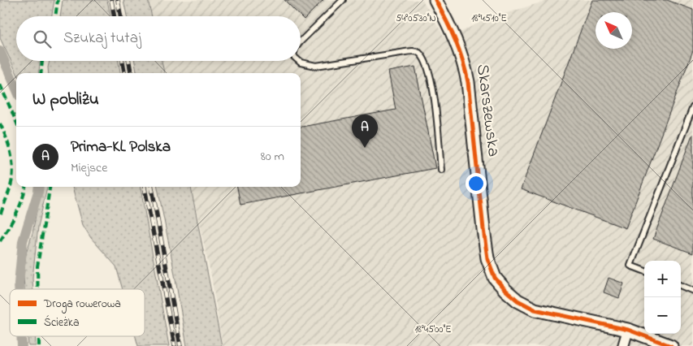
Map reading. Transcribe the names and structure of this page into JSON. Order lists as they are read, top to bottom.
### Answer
{
  "streets": {
    "street": ["Skarszewska"]
  },
  "legend": ["Droga rowerowa", "Ścieżka"],
  "north": "top left",
  "page": {
    "search": "Szukaj tutaj",
    "heading": "W pobliżu",
    "pins": "A",
    "list": [
      {
        "mark": "A",
        "name": "Prima-KL Polska",
        "note": "Miejsce",
        "value": "80 m"
      }
    ],
    "map_buttons": ["+", "−"]
  },
  "coordinates": ["18°45'10\"E", "54°05'30\"N", "18°45'00\"E"]
}
